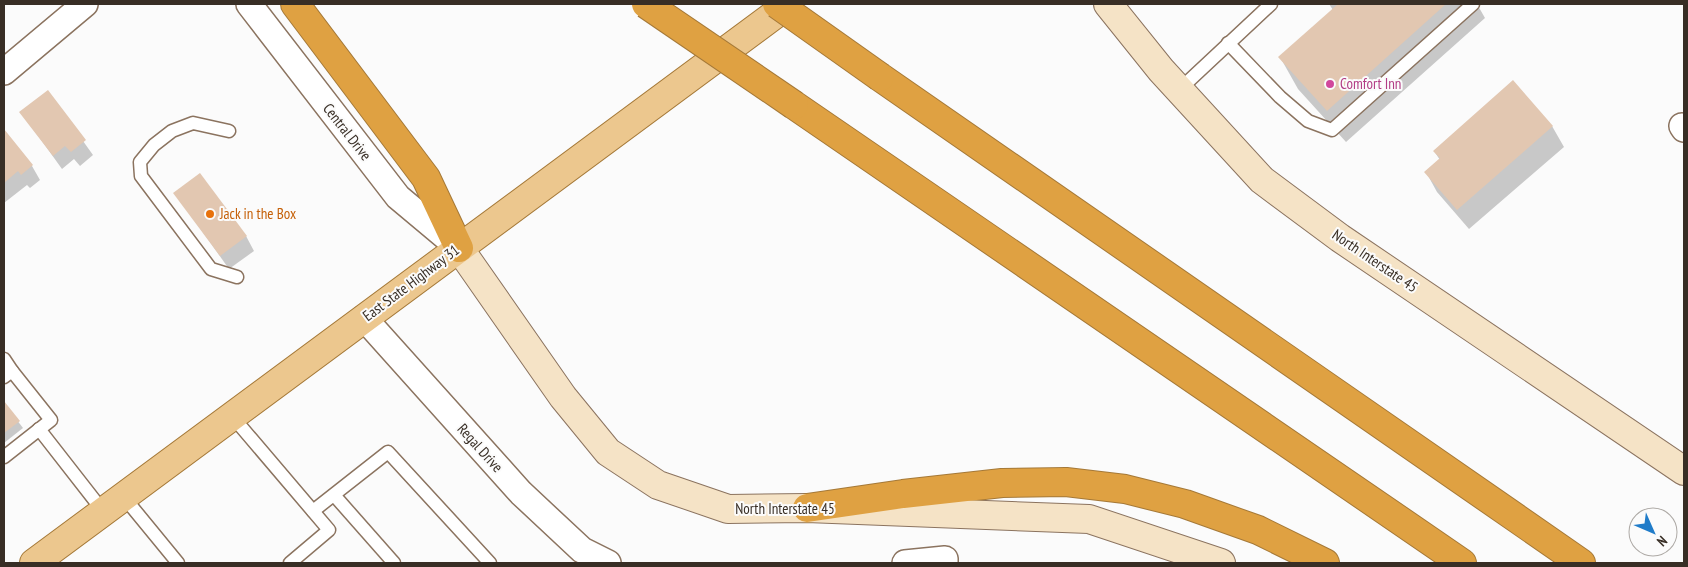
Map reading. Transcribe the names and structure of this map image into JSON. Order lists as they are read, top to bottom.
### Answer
{
  "streets": {
    "main road": ["North Interstate 45", "East State Highway 31"],
    "street": ["Central Drive", "Regal Drive"]
  },
  "crossings": [
    ["Central Drive", "North Interstate 45"],
    ["Central Drive", "East State Highway 31"],
    ["North Interstate 45", "East State Highway 31"],
    ["East State Highway 31", "Regal Drive"]
  ],
  "places": ["Comfort Inn", "Jack in the Box"],
  "north": "bottom right"
}
